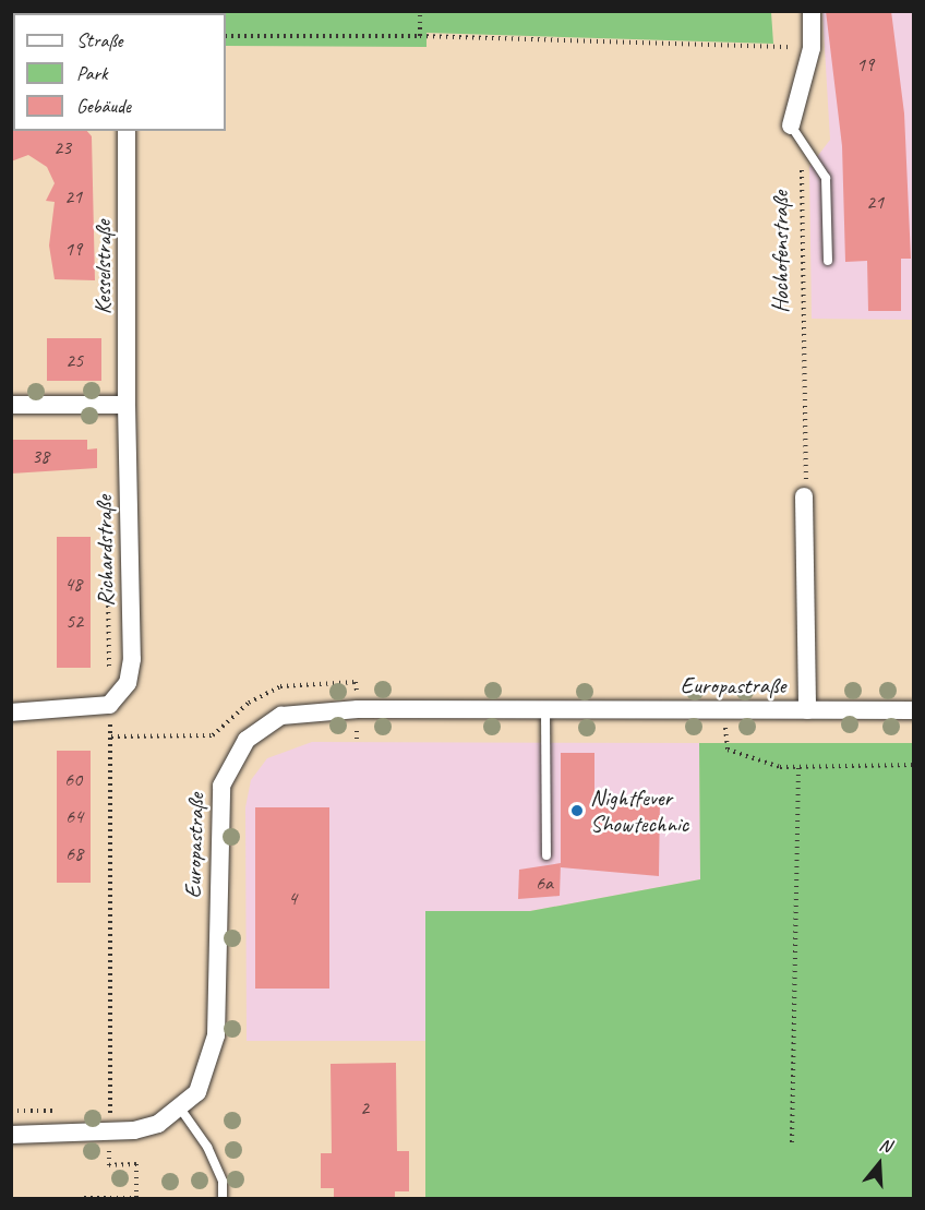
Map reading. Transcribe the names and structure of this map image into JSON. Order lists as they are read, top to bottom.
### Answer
{
  "streets": {
    "street": ["Kesselstraße", "Richardstraße", "Europastraße"],
    "path": ["Hochofenstraße"]
  },
  "crossings": [
    ["Hochofenstraße", "Europastraße"],
    ["Kesselstraße", "Richardstraße"]
  ],
  "places": ["Nightfever Showtechnic"],
  "house_numbers": [
    "19",
    "23",
    "21",
    "21",
    "19",
    "25",
    "38",
    "48",
    "52",
    "60",
    "64",
    "68",
    "6a",
    "4",
    "2"
  ],
  "legend": ["Straße", "Park", "Gebäude"],
  "north": "top"
}
